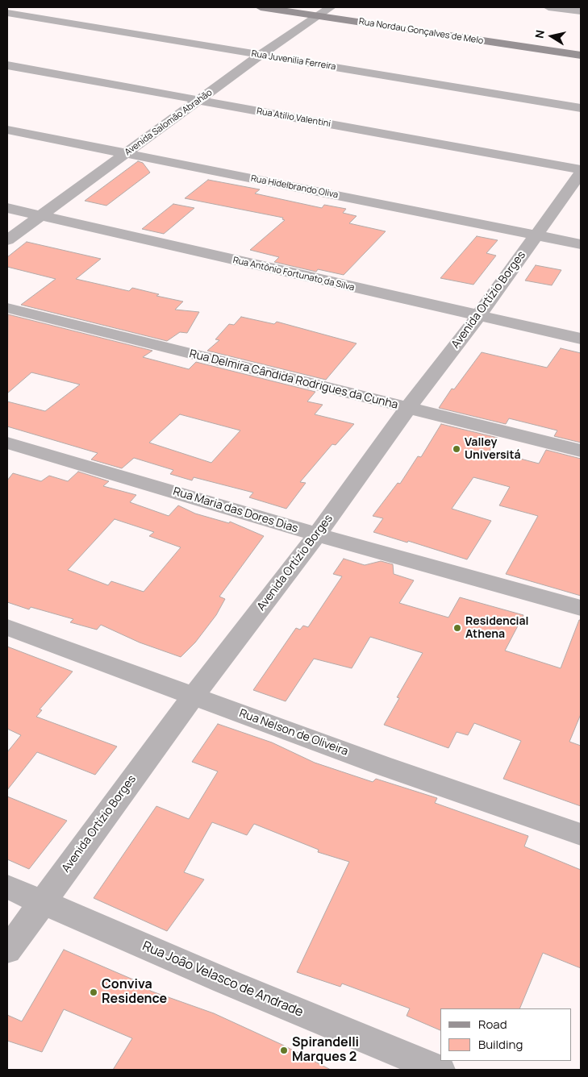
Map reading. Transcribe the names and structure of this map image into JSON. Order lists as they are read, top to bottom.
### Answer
{
  "streets": {
    "street": [
      "Rua Nordau Gonçalves de Melo",
      "Rua Juvenilia Ferreira",
      "Rua Atilio Valentini",
      "Avenida Salomão Abrahão",
      "Rua Hidelbrando Oliva",
      "Rua Antônio Fortunato da Silva",
      "Avenida Ortízio Borges",
      "Rua Delmira Cândida Rodrigues da Cunha",
      "Rua Maria das Dores Dias",
      "Rua Nelson de Oliveira",
      "Rua João Velasco de Andrade"
    ]
  },
  "crossings": [
    ["Rua Nordau Gonçalves de Melo", "Avenida Salomão Abrahão"],
    ["Rua Juvenilia Ferreira", "Avenida Salomão Abrahão"],
    ["Rua Atilio Valentini", "Avenida Salomão Abrahão"],
    ["Avenida Salomão Abrahão", "Rua Hidelbrando Oliva"],
    ["Avenida Salomão Abrahão", "Rua Antônio Fortunato da Silva"],
    ["Rua Hidelbrando Oliva", "Avenida Ortízio Borges"],
    ["Rua Antônio Fortunato da Silva", "Avenida Ortízio Borges"],
    ["Avenida Ortízio Borges", "Rua Delmira Cândida Rodrigues da Cunha"],
    ["Avenida Ortízio Borges", "Rua Maria das Dores Dias"],
    ["Avenida Ortízio Borges", "Rua Nelson de Oliveira"],
    ["Avenida Ortízio Borges", "Rua João Velasco de Andrade"]
  ],
  "places": [
    "Valley Universitá",
    "Residencial Athena",
    "Conviva Residence",
    "Spirandelli Marques 2"
  ],
  "legend": ["Road", "Building"],
  "north": "left"
}
